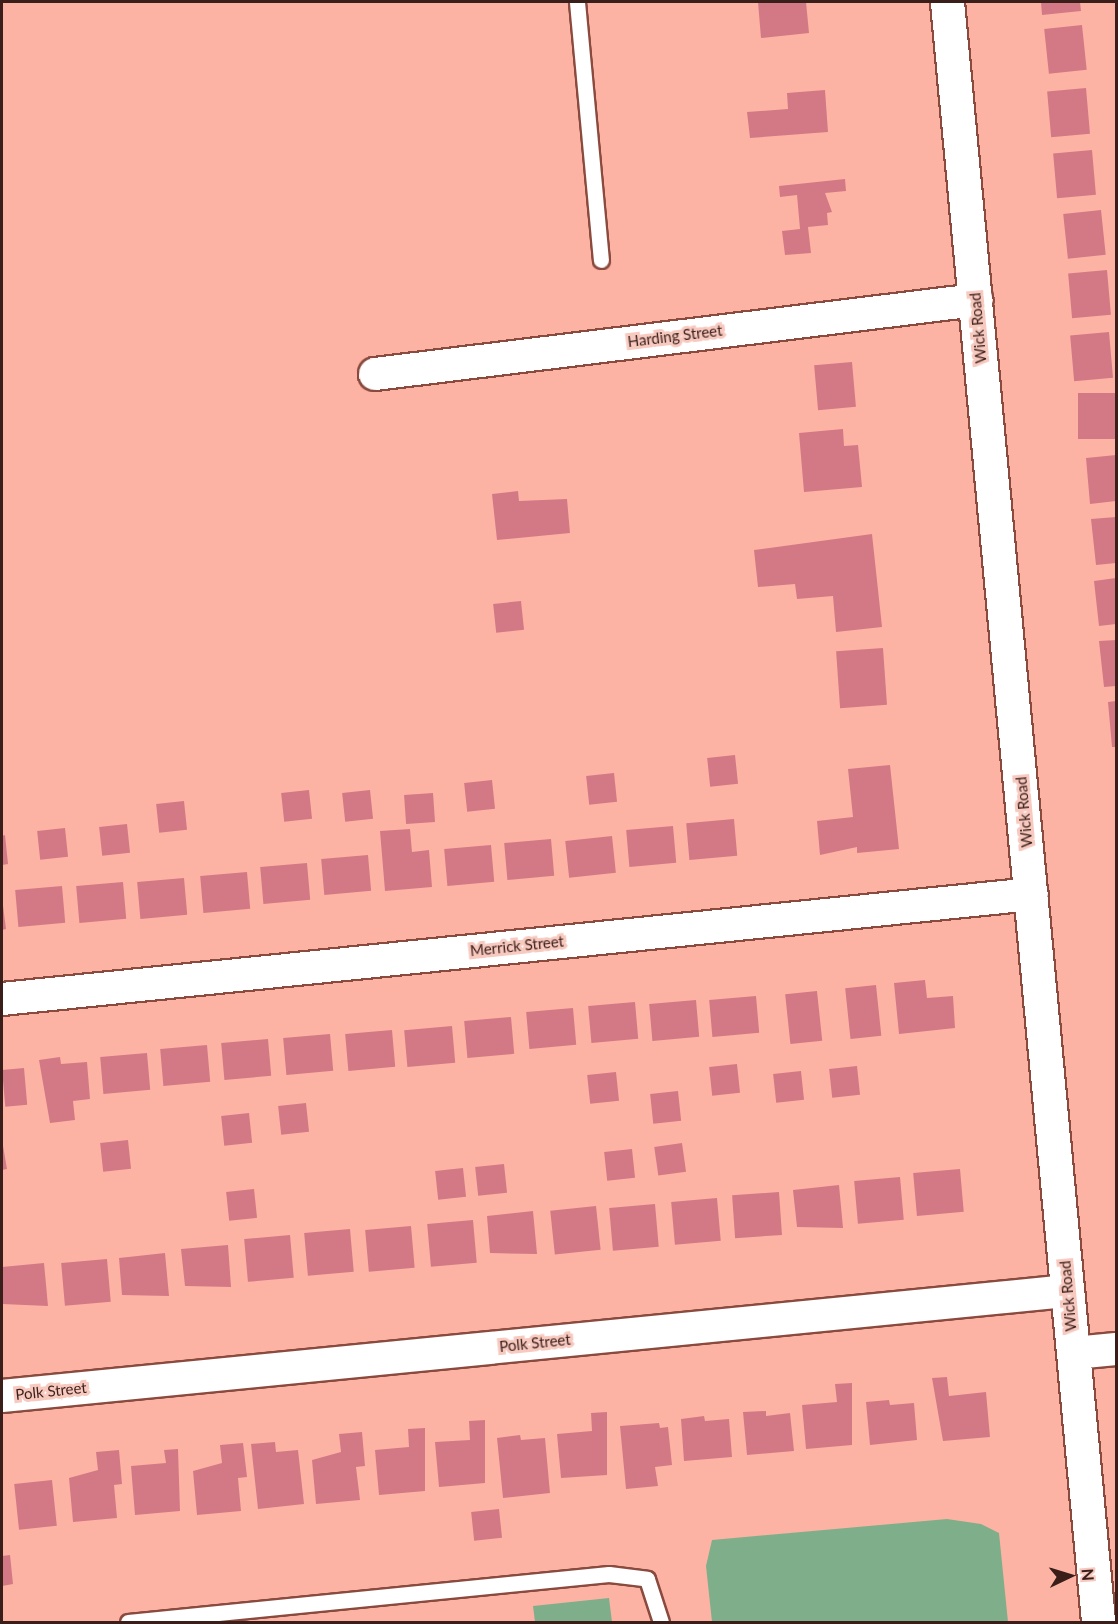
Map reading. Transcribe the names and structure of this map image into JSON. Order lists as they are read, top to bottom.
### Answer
{
  "streets": {
    "street": [
      "Wick Road",
      "Harding Street",
      "Merrick Street",
      "Polk Street"
    ]
  },
  "crossings": [
    ["Wick Road", "Harding Street"],
    ["Wick Road", "Merrick Street"],
    ["Wick Road", "Polk Street"]
  ],
  "north": "right"
}
